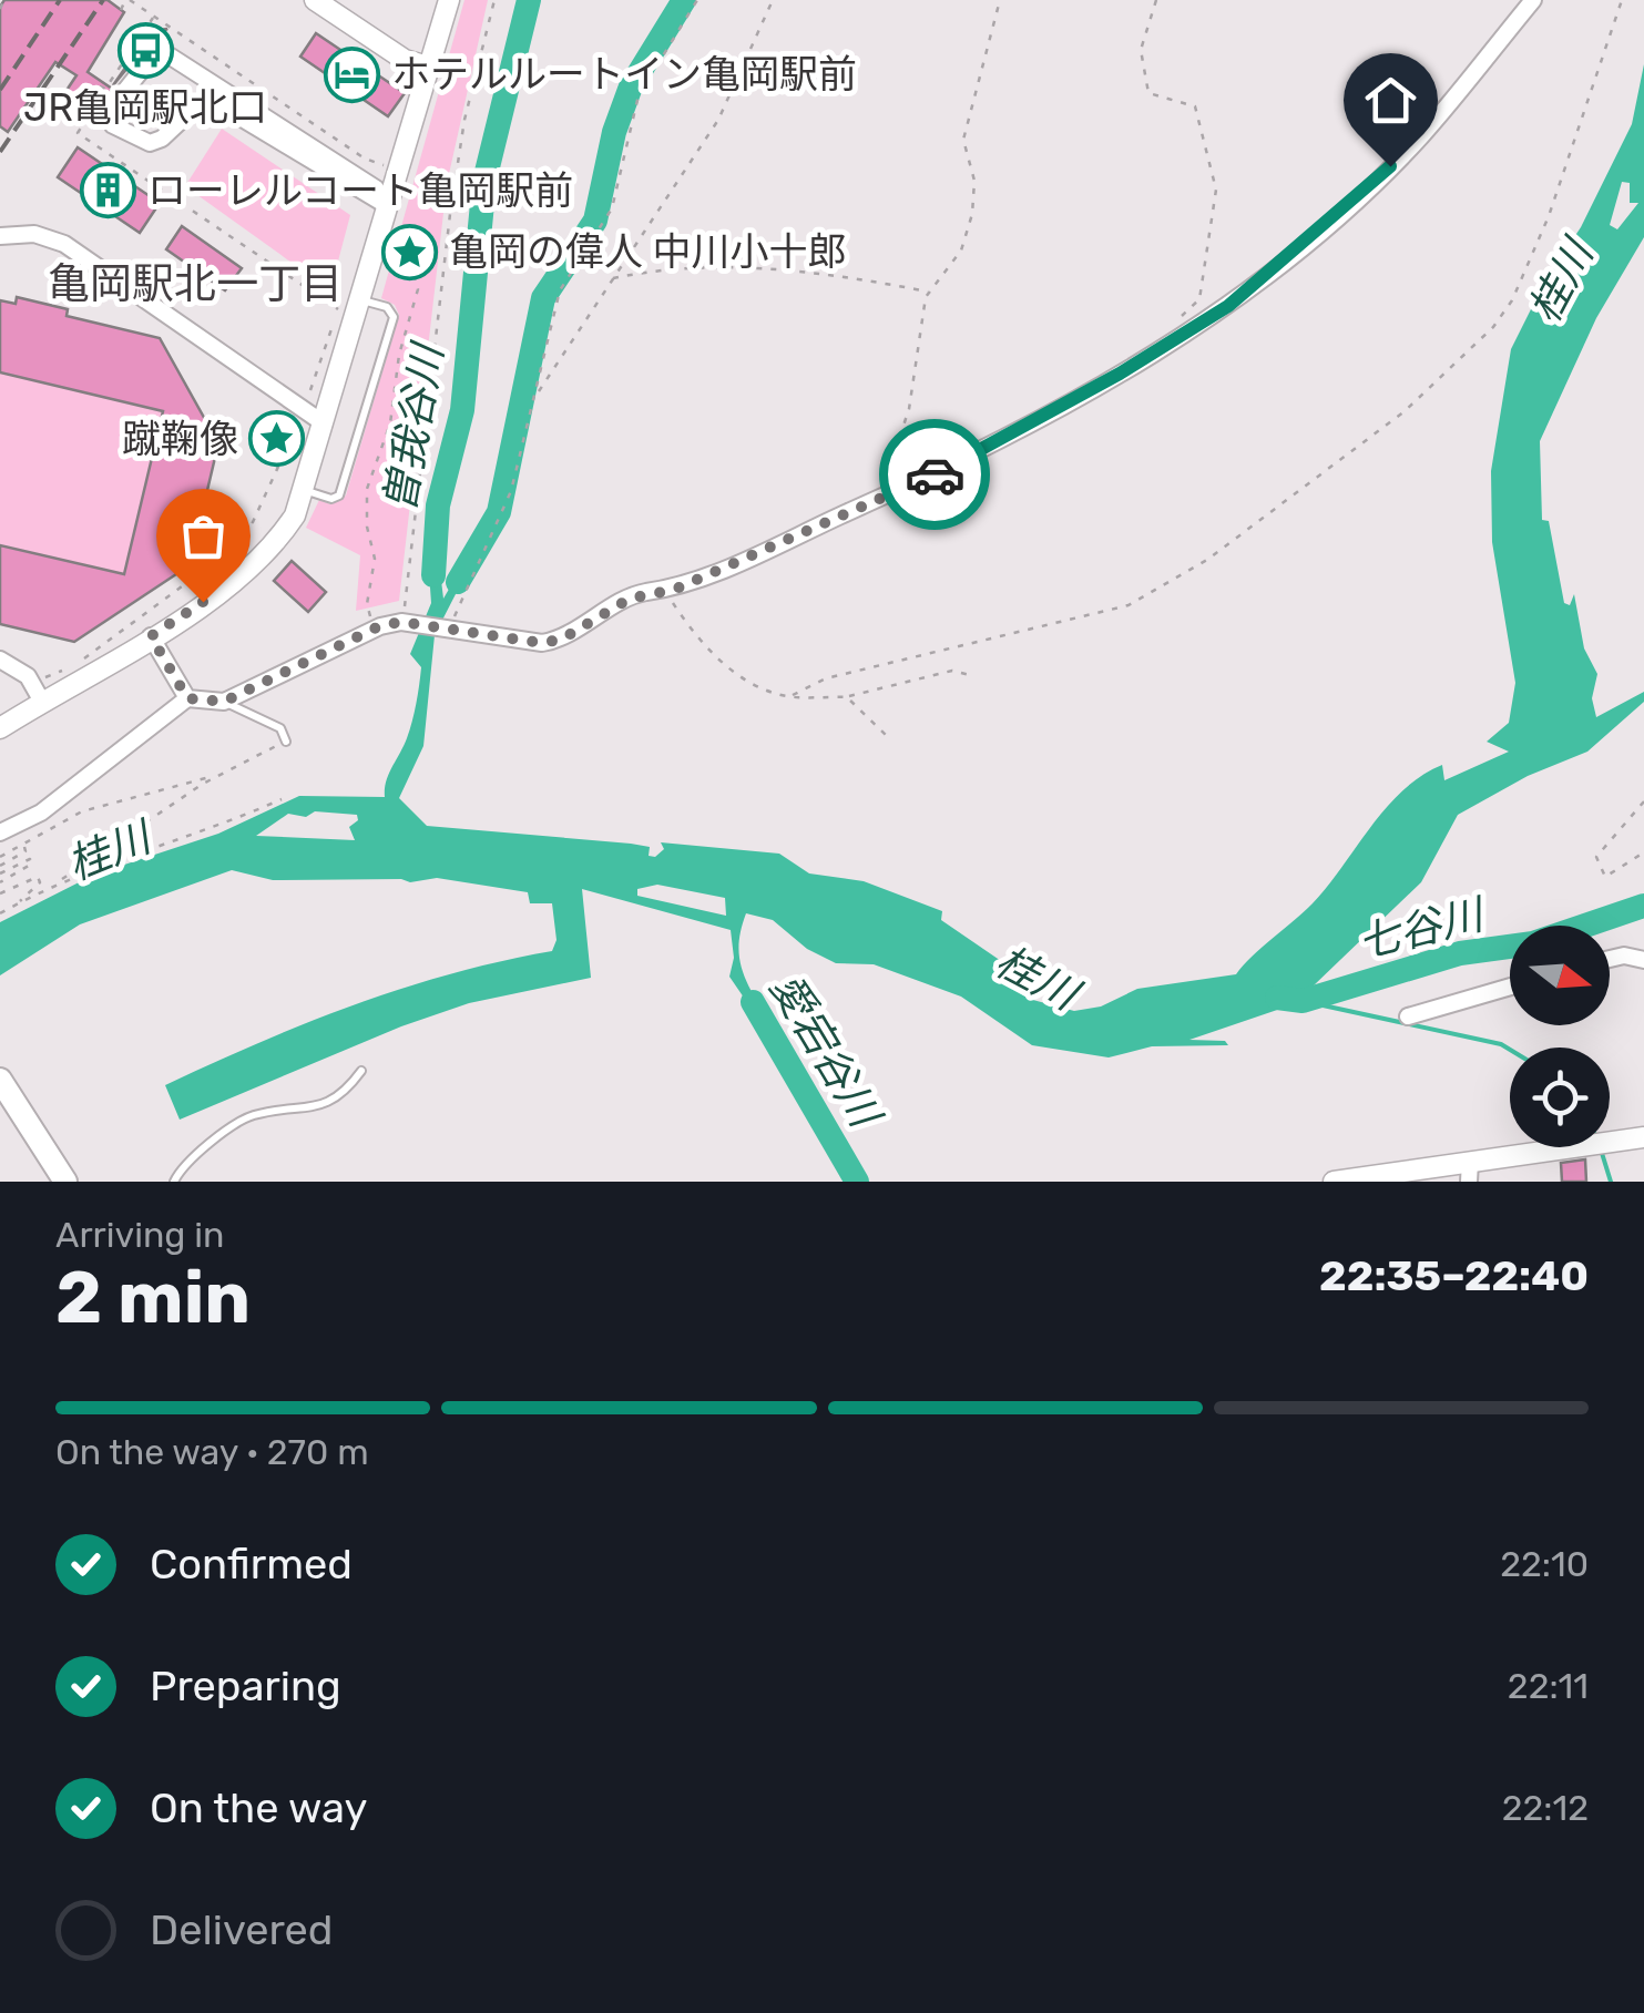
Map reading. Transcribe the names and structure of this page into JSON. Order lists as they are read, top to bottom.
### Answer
{
  "districts": ["亀岡駅北一丁目"],
  "water": [
    "桂川",
    "曽我谷川",
    "七谷川",
    "愛宕谷川"
  ],
  "places": {
    "bus stop": ["JR亀岡駅北口"],
    "hotel": ["ホテルルートイン亀岡駅前"],
    "building": ["ローレルコート亀岡駅前"],
    "place": ["亀岡の偉人 中川小十郎", "蹴鞠像"]
  },
  "north": "right",
  "page": {
    "heading": ["2 min", "Arriving in", "22:35–22:40"],
    "bar": "On the way · 270 m",
    "list": [
      ["Confirmed", "22:10"],
      ["Preparing", "22:11"],
      ["On the way", "22:12"],
      "Delivered"
    ]
  }
}
